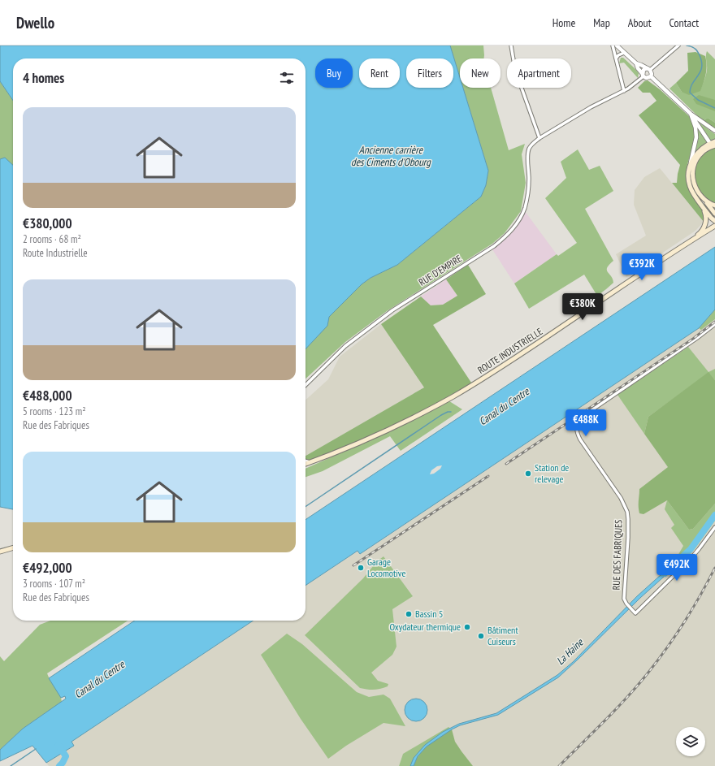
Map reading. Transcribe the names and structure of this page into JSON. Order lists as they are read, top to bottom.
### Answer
{
  "streets": {
    "main road": ["ROUTE INDUSTRIELLE"],
    "street": ["RUE D'EMPIRE", "RUE DES FABRIQUES"]
  },
  "water": ["Ancienne carrière des Ciments d'Obourg", "Canal du Centre", "La Haine"],
  "places": [
    "Station de relevage",
    "Garage Locomotive",
    "Bassin 5",
    "Oxydateur thermique",
    "Bâtiment Cuiseurs"
  ],
  "page": {
    "header": "Dwello",
    "nav": [
      "Home",
      "Map",
      "About",
      "Contact"
    ],
    "chip": [
      "Buy",
      "Rent",
      "Filters",
      "New",
      "Apartment"
    ],
    "heading": "4 homes",
    "list": [
      {
        "name": "€380,000",
        "note": "2 rooms · 68 m² · Route Industrielle"
      },
      {
        "name": "€488,000",
        "note": "5 rooms · 123 m² · Rue des Fabriques"
      },
      {
        "name": "€492,000",
        "note": "3 rooms · 107 m² · Rue des Fabriques"
      }
    ],
    "price": [
      "€392K",
      "€380K",
      "€488K",
      "€492K"
    ]
  }
}
